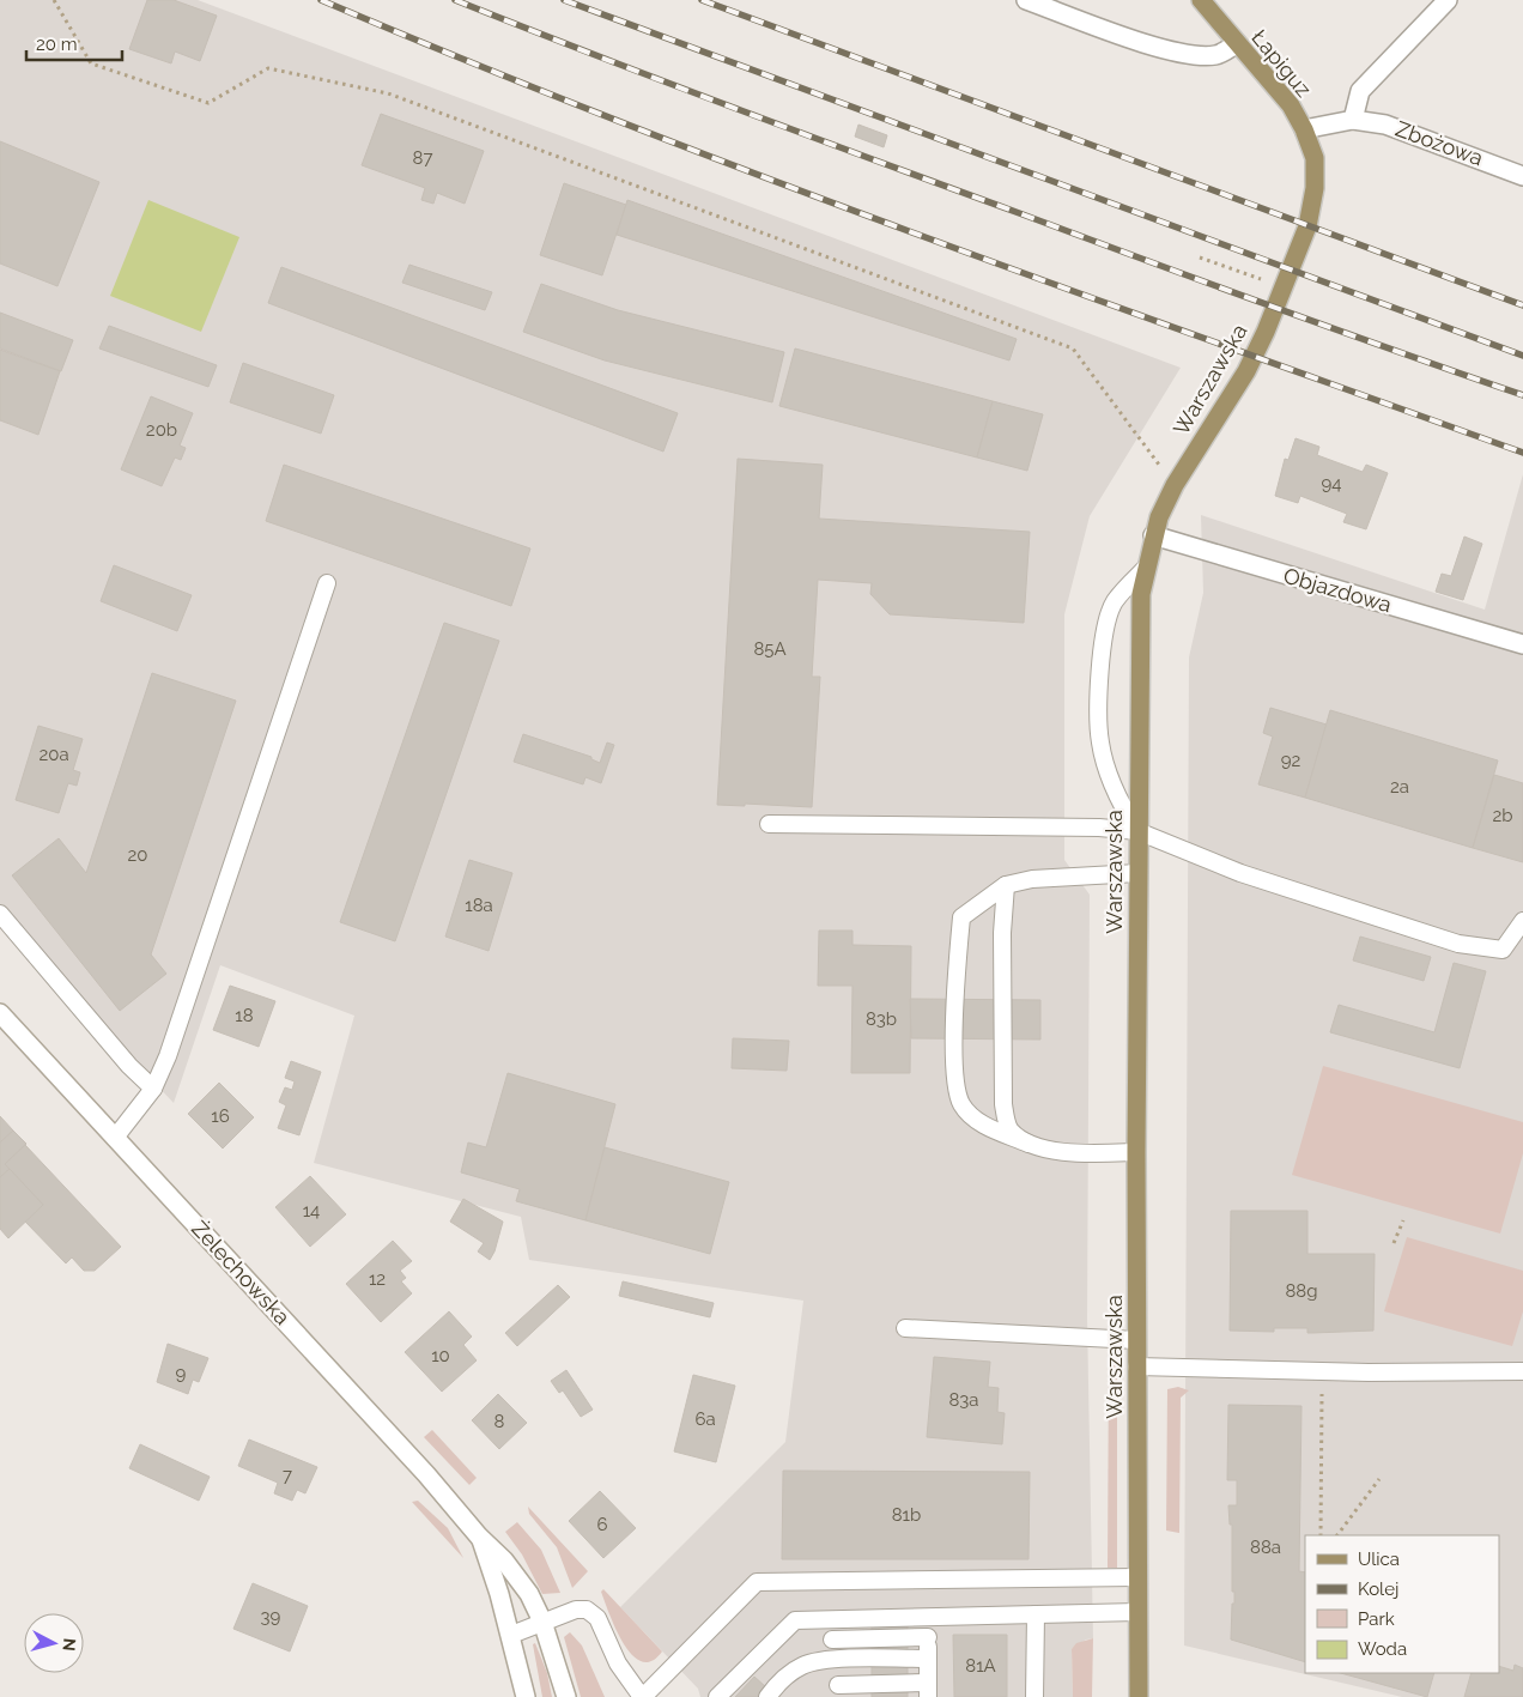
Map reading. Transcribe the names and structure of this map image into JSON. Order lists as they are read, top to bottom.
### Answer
{
  "streets": {
    "main road": [
      "Łapiguz",
      "Zbożowa",
      "Warszawska",
      "Objazdowa",
      "Żelechowska"
    ]
  },
  "crossings": [
    ["Łapiguz", "Zbożowa"],
    ["Łapiguz", "Warszawska"],
    ["Zbożowa", "Warszawska"],
    ["Warszawska", "Objazdowa"]
  ],
  "house_numbers": [
    "87",
    "20b",
    "94",
    "85A",
    "20a",
    "92",
    "2a",
    "2b",
    "20",
    "18a",
    "18",
    "83b",
    "16",
    "14",
    "12",
    "88g",
    "10",
    "9",
    "83a",
    "6a",
    "8",
    "7",
    "81b",
    "6",
    "88a",
    "39",
    "81A"
  ],
  "legend": [
    "Ulica",
    "Kolej",
    "Park",
    "Woda"
  ],
  "scale_bar": "20 m",
  "north": "right"
}
